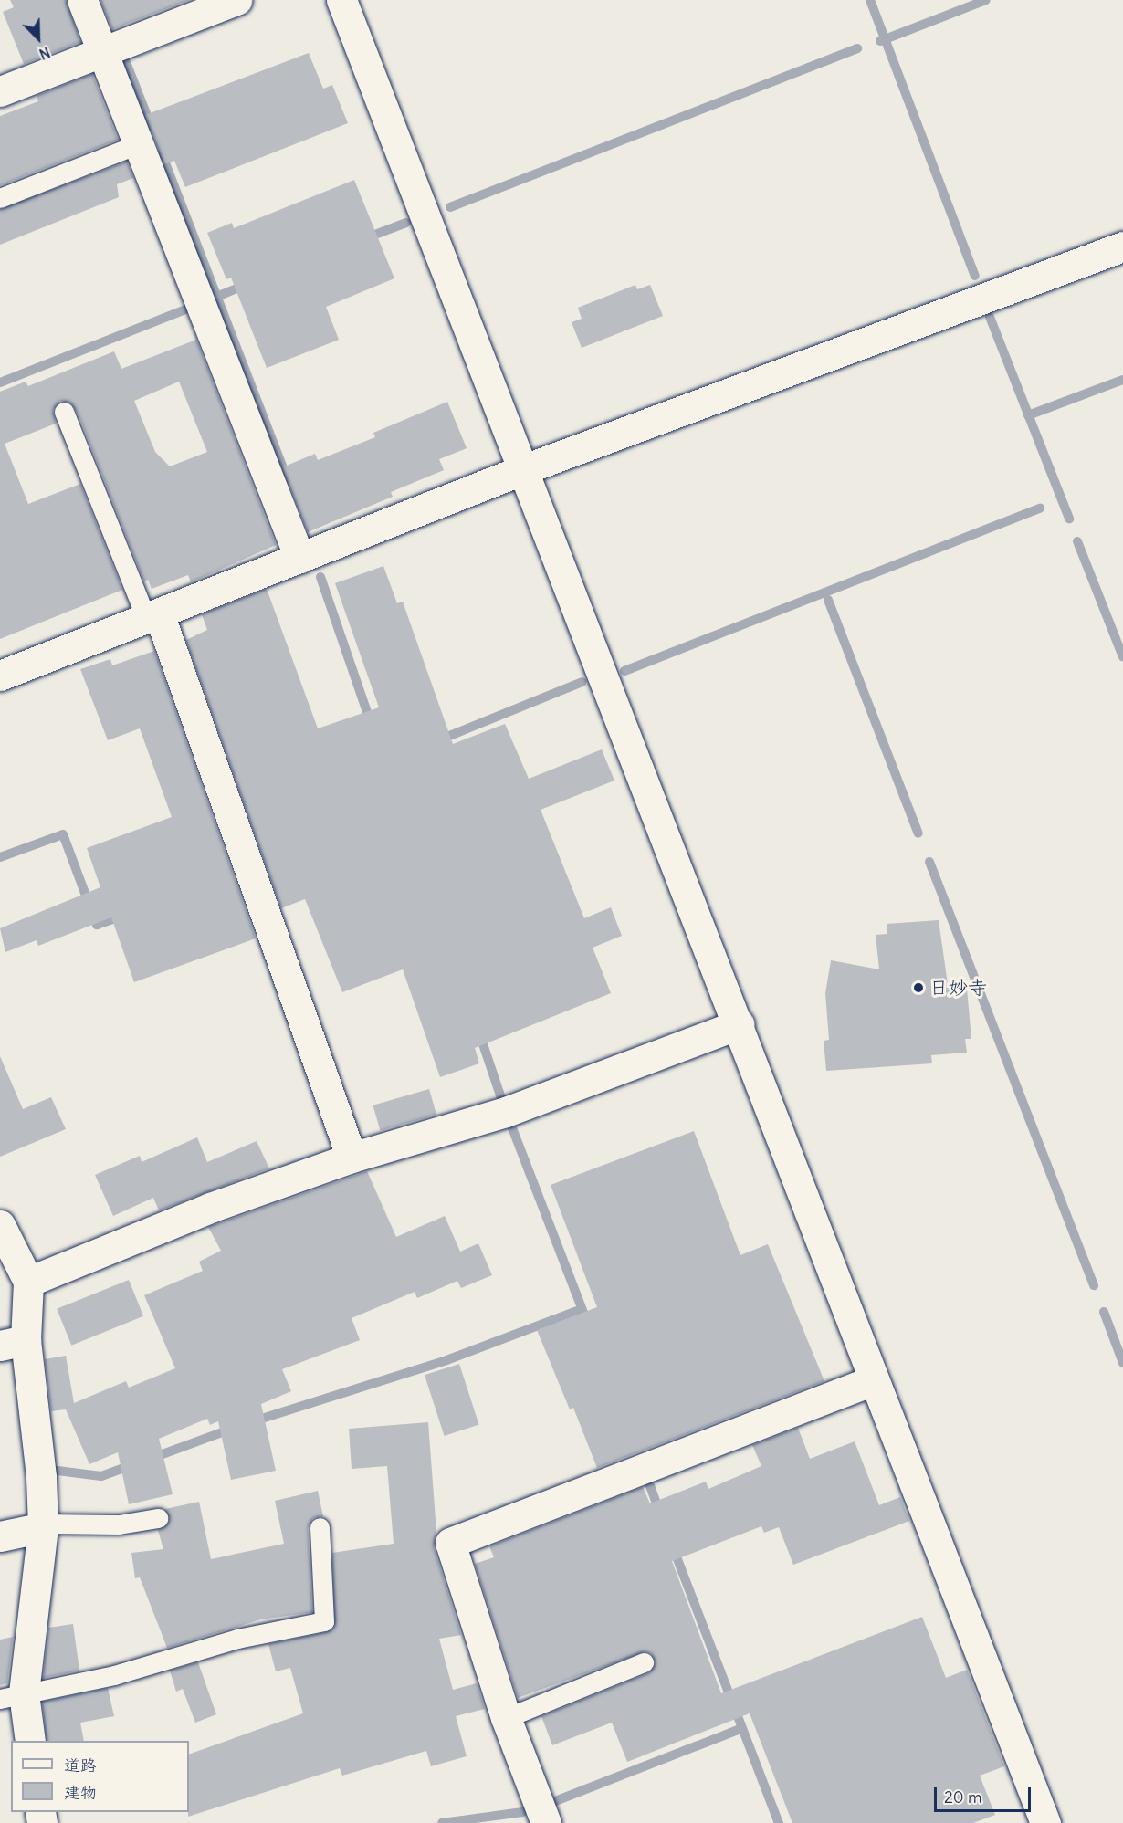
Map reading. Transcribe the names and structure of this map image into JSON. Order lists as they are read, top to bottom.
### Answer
{
  "places": ["日妙寺"],
  "legend": ["道路", "建物"],
  "scale_bar": "20 m",
  "north": "bottom right"
}
